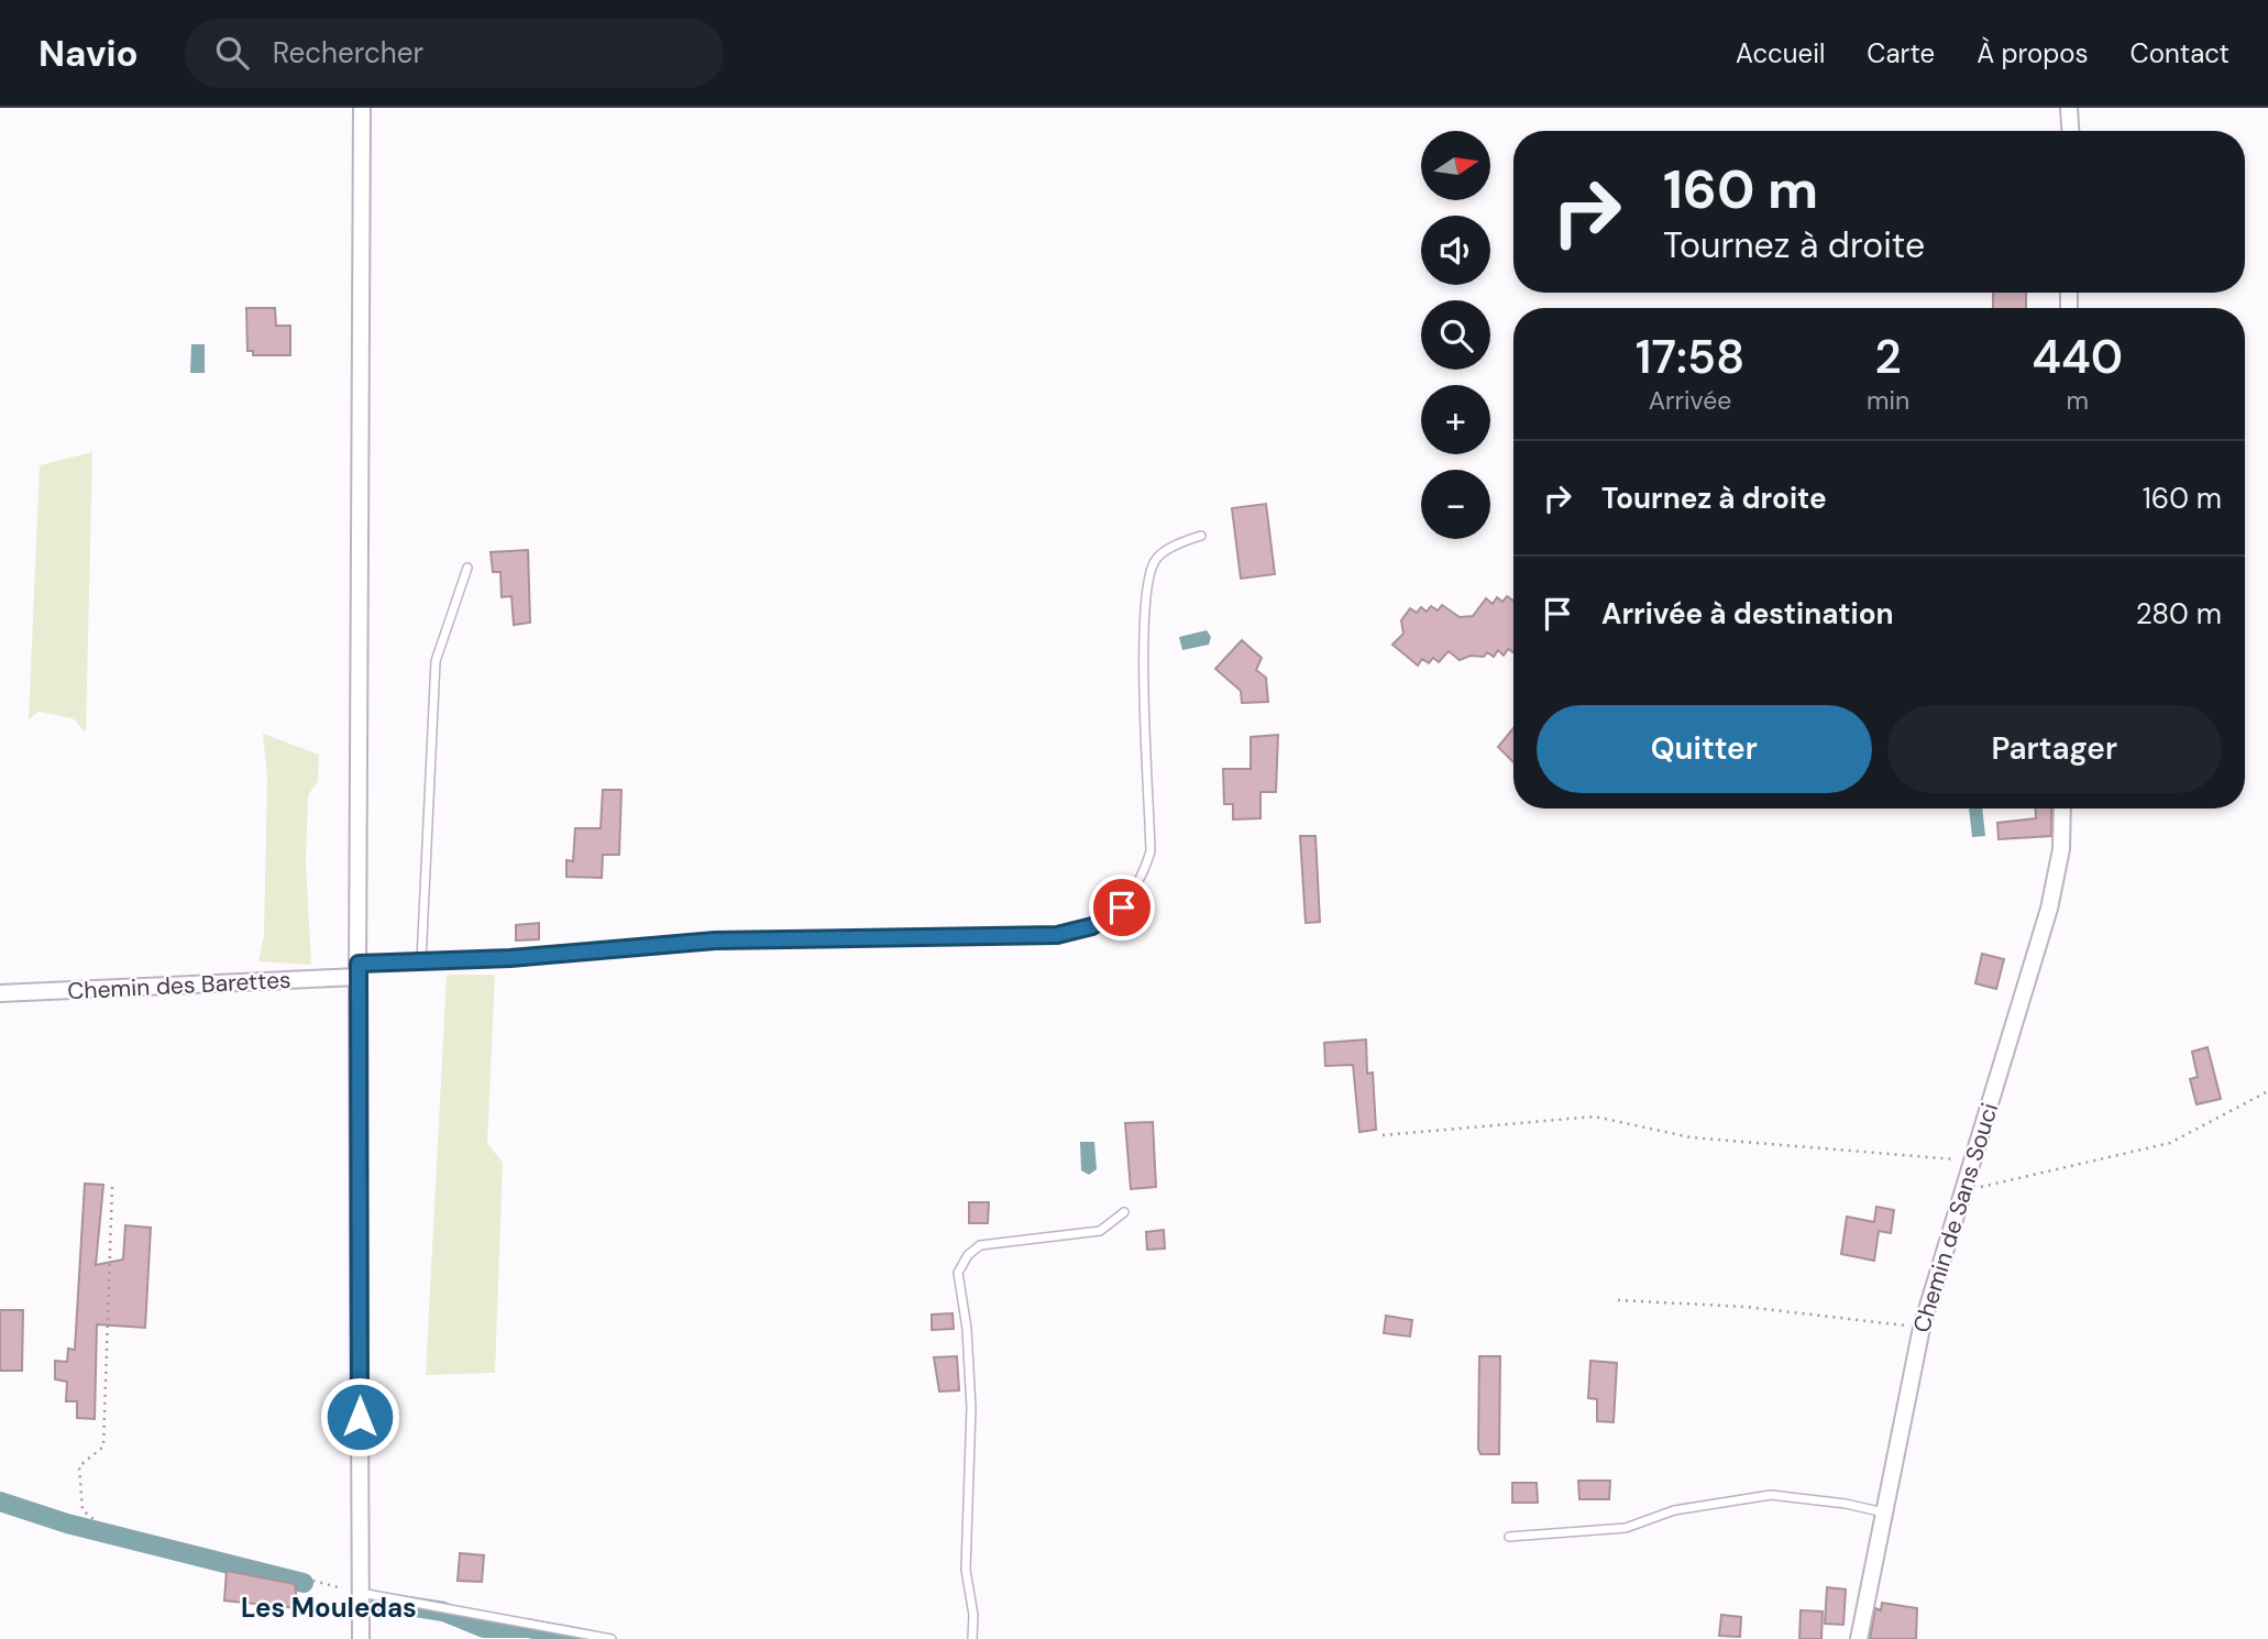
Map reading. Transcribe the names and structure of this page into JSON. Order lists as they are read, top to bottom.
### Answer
{
  "streets": {
    "street": ["Chemin des Barettes", "Chemin de Sans Souci"]
  },
  "districts": ["Les Mouledas"],
  "north": "right",
  "page": {
    "header": "Navio",
    "search": "Rechercher",
    "nav": [
      "Accueil",
      "Carte",
      "À propos",
      "Contact"
    ],
    "map_buttons": ["+", "−"],
    "turn": ["160 m", "Tournez à droite"],
    "eta": [
      "17:58",
      "Arrivée",
      "2",
      "min",
      "440",
      "m"
    ],
    "list": [
      {
        "name": "Tournez à droite",
        "value": "160 m"
      },
      {
        "name": "Arrivée à destination",
        "value": "280 m"
      }
    ],
    "buttons": ["Quitter", "Partager"]
  }
}
